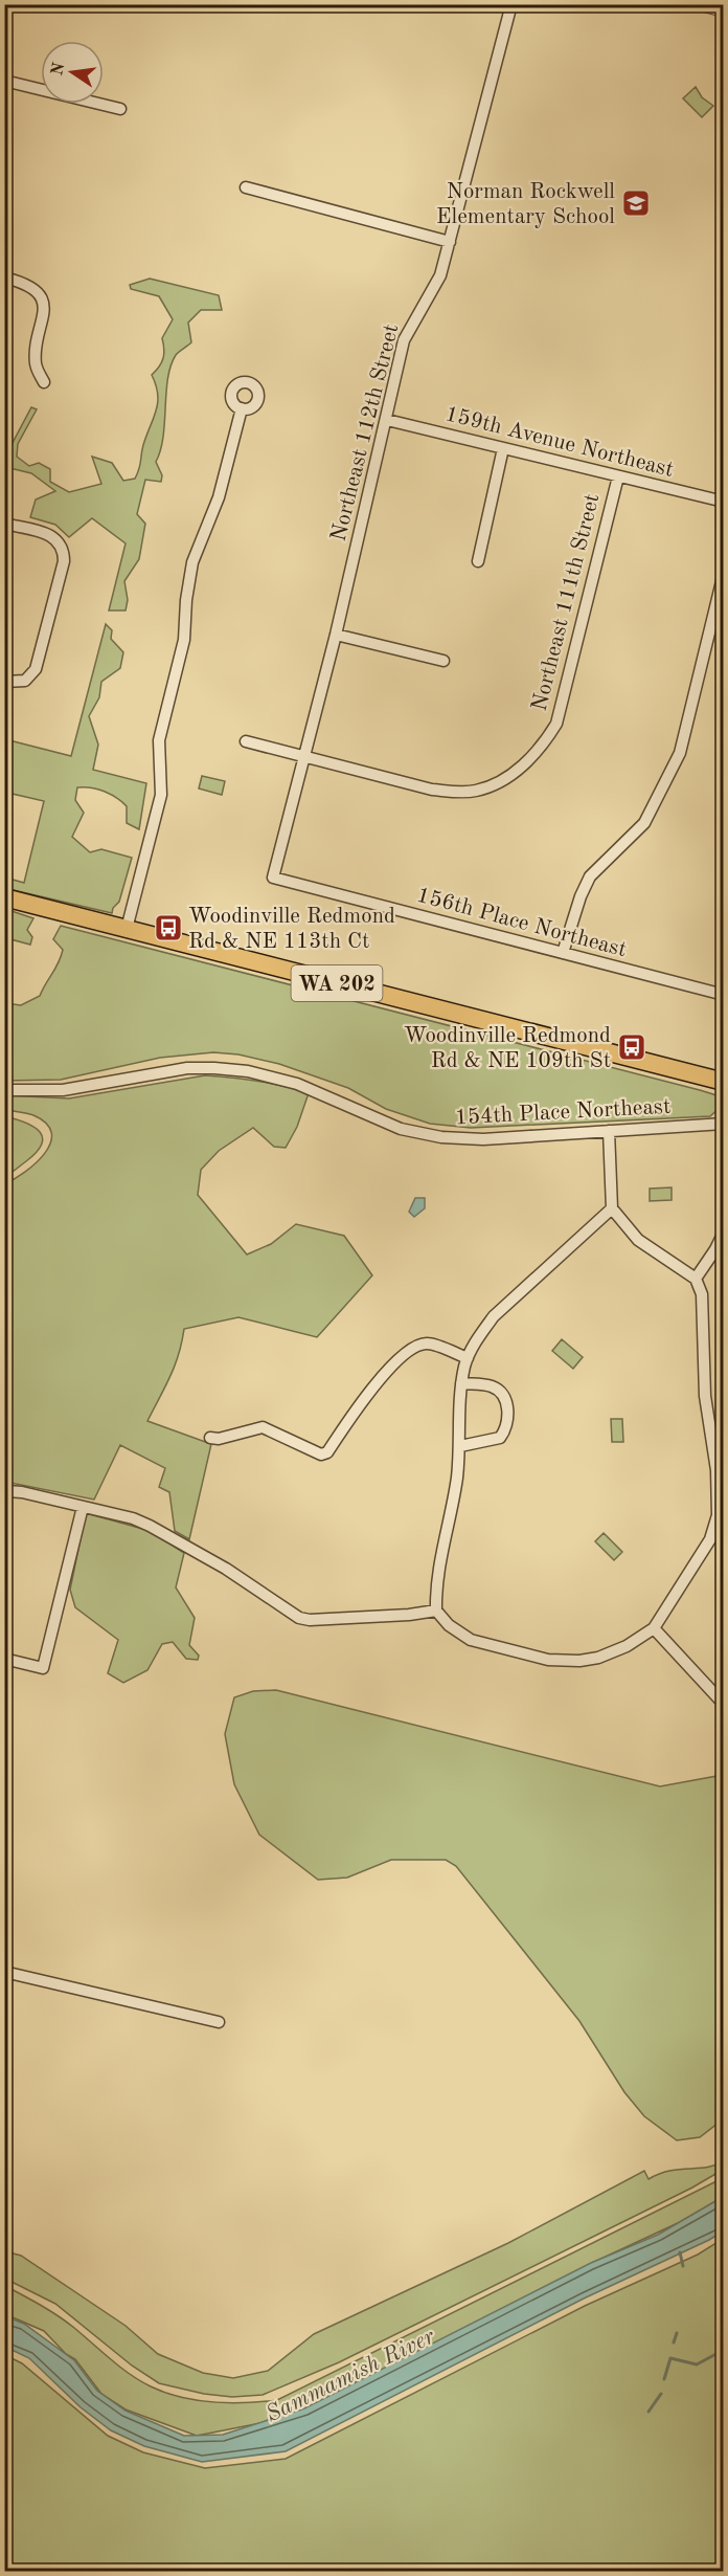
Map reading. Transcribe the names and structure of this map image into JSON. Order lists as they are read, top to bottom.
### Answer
{
  "streets": {
    "main road": ["WA 202"],
    "street": [
      "Northeast 112th Street",
      "159th Avenue Northeast",
      "Northeast 111th Street",
      "156th Place Northeast",
      "154th Place Northeast"
    ]
  },
  "crossings": [
    ["Northeast 112th Street", "159th Avenue Northeast"],
    ["Northeast 112th Street", "Northeast 111th Street"],
    ["Northeast 112th Street", "156th Place Northeast"],
    ["159th Avenue Northeast", "Northeast 111th Street"]
  ],
  "water": ["Sammamish River"],
  "places": {
    "school or university": ["Norman Rockwell Elementary School"],
    "bus stop": ["Woodinville Redmond Rd & NE 113th Ct", "Woodinville Redmond Rd & NE 109th St"]
  },
  "north": "left"
}
